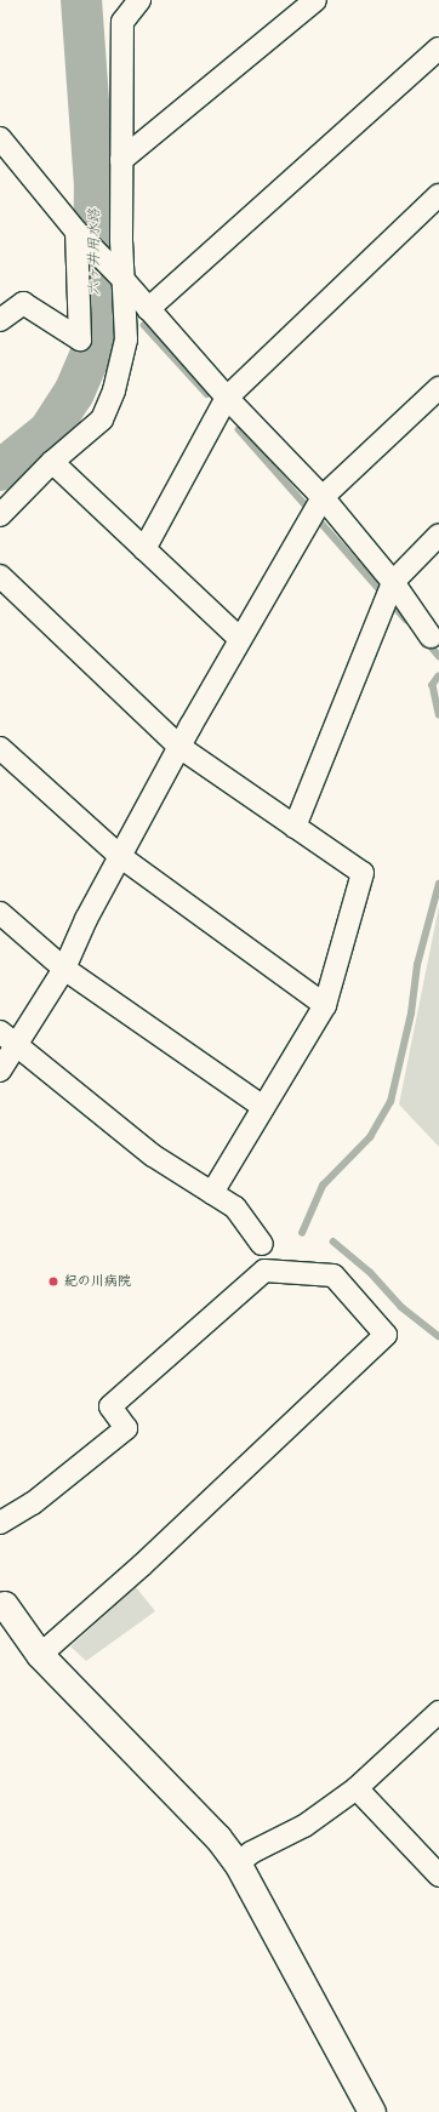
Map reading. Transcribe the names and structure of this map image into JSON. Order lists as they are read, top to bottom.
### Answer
{
  "water": ["六ヶ井用水路"],
  "places": ["紀の川病院"]
}
